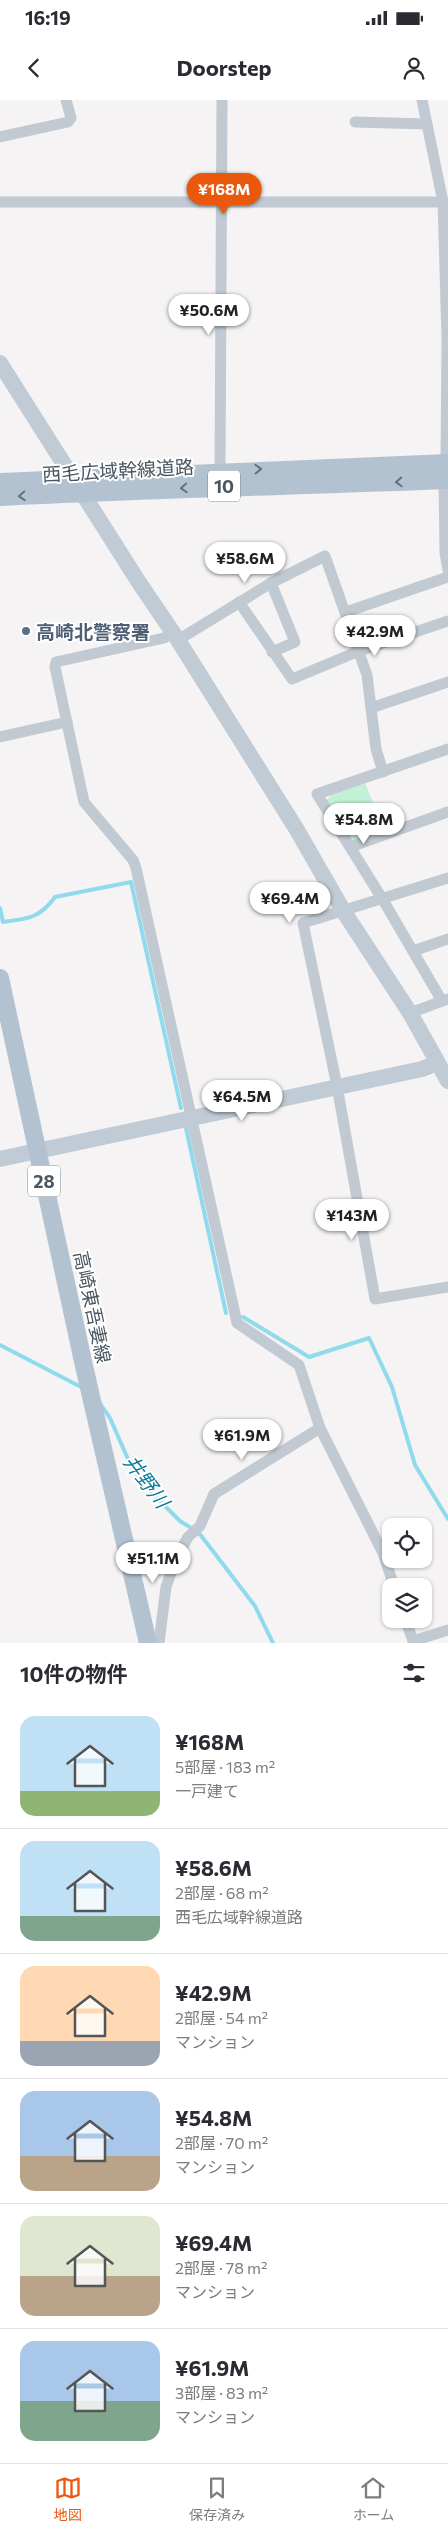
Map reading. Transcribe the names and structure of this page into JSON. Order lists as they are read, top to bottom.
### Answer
{
  "streets": {
    "main road": [
      "西毛広域幹線道路",
      "10",
      "28",
      "高崎東吾妻線"
    ]
  },
  "water": ["井野川"],
  "places": ["高崎北警察署"],
  "page": {
    "status": "16:19",
    "header": "Doorstep",
    "price": [
      "¥168M",
      "¥50.6M",
      "¥58.6M",
      "¥42.9M",
      "¥54.8M",
      "¥69.4M",
      "¥64.5M",
      "¥143M",
      "¥61.9M",
      "¥51.1M"
    ],
    "heading": "10件の物件",
    "list": [
      {
        "name": "¥168M",
        "note": "5部屋 · 183 m² · 一戸建て"
      },
      {
        "name": "¥58.6M",
        "note": "2部屋 · 68 m² · 西毛広域幹線道路"
      },
      {
        "name": "¥42.9M",
        "note": "2部屋 · 54 m² · マンション"
      },
      {
        "name": "¥54.8M",
        "note": "2部屋 · 70 m² · マンション"
      },
      {
        "name": "¥69.4M",
        "note": "2部屋 · 78 m² · マンション"
      },
      {
        "name": "¥61.9M",
        "note": "3部屋 · 83 m² · マンション"
      }
    ],
    "tabs": ["地図", "保存済み", "ホーム"]
  }
}
